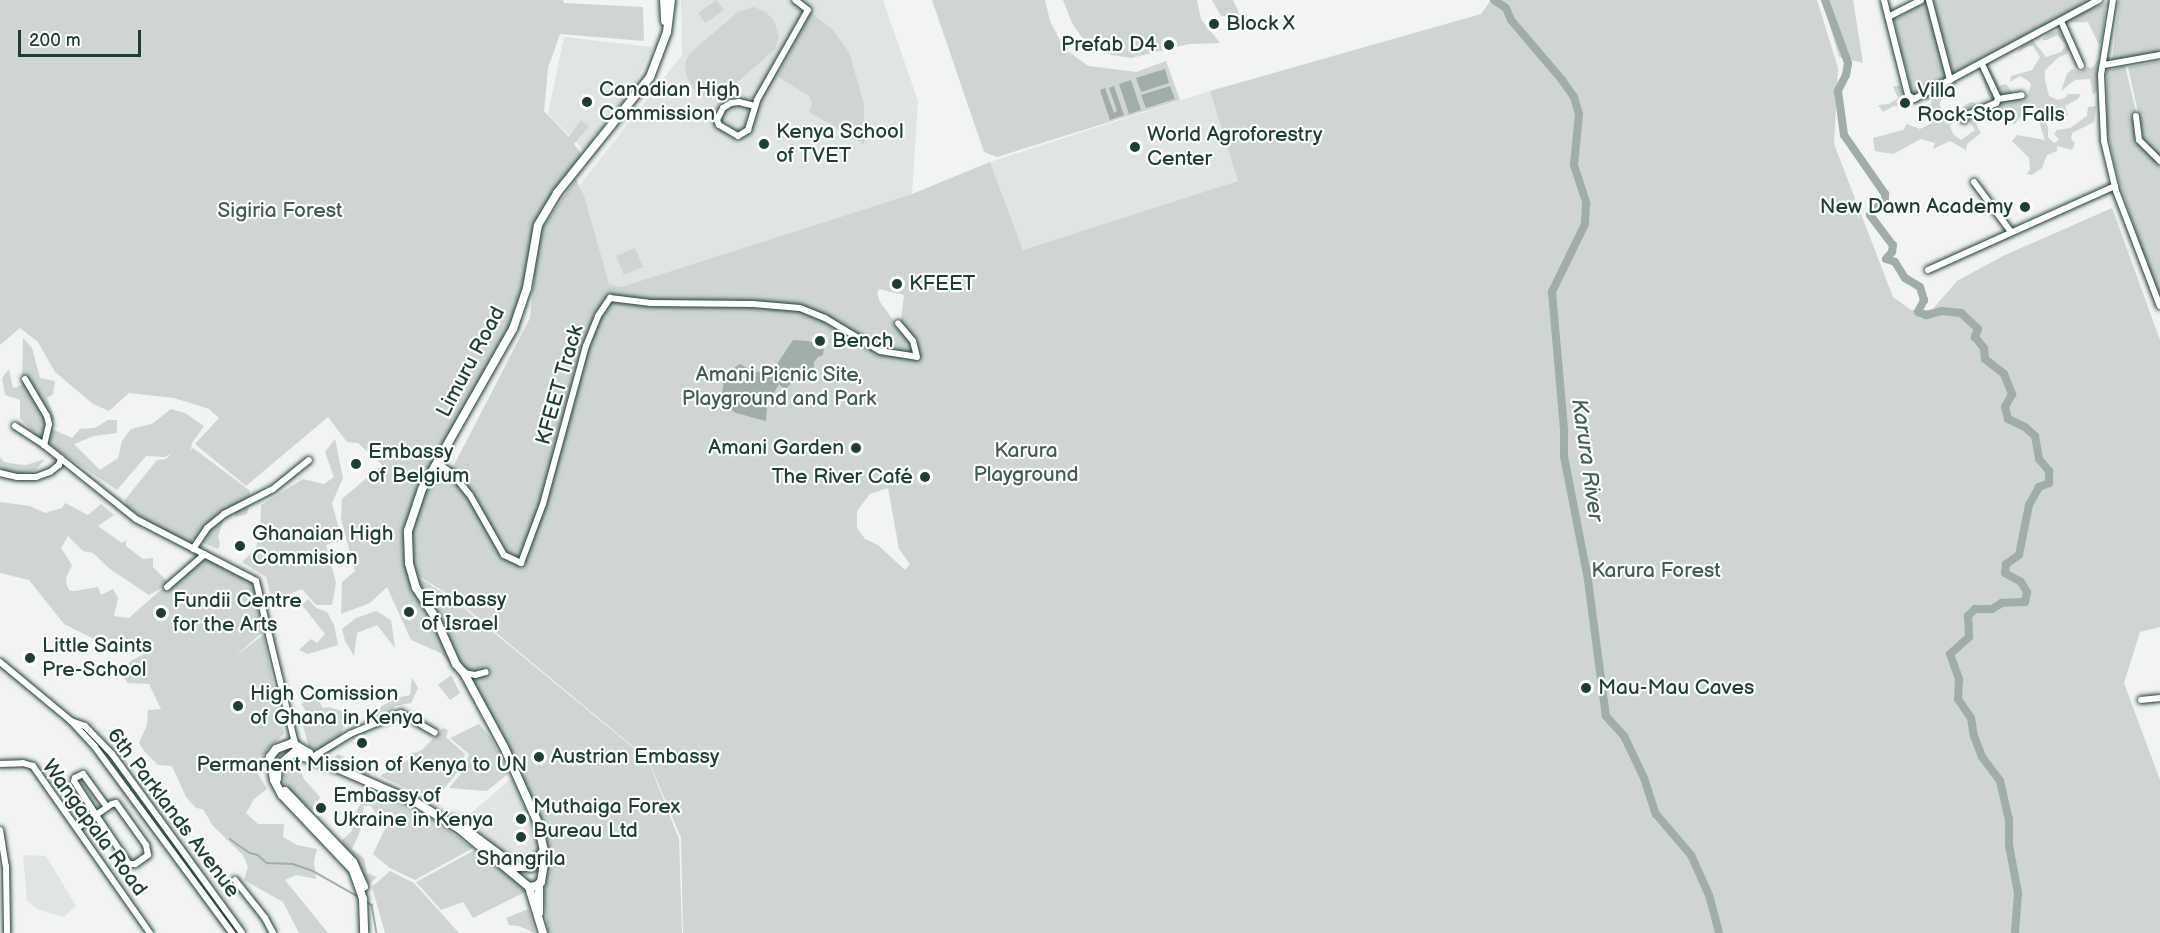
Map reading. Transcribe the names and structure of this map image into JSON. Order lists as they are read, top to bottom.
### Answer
{
  "streets": {
    "main road": ["Limuru Road"],
    "street": ["KFEET Track", "6th Parklands Avenue", "Wangapala Road"]
  },
  "crossings": [
    ["Limuru Road", "KFEET Track"]
  ],
  "water": ["Karura River"],
  "parks": [
    "Sigiria Forest",
    "Amani Picnic Site, Playground and Park",
    "Karura Playground",
    "Karura Forest"
  ],
  "places": [
    "Block X",
    "Prefab D4",
    "Canadian High Commission",
    "Villa Rock-Stop Falls",
    "Kenya School of TVET",
    "World Agroforestry Center",
    "New Dawn Academy",
    "KFEET",
    "Bench",
    "Amani Garden",
    "Embassy of Belgium",
    "The River Café",
    "Ghanaian High Commision",
    "Embassy of Israel",
    "Fundii Centre for the Arts",
    "Little Saints Pre-School",
    "Mau-Mau Caves",
    "High Comission of Ghana in Kenya",
    "Permanent Mission of Kenya to UN",
    "Austrian Embassy",
    "Embassy of Ukraine in Kenya",
    "Muthaiga Forex Bureau Ltd",
    "Shangrila"
  ],
  "scale_bar": "200 m"
}
